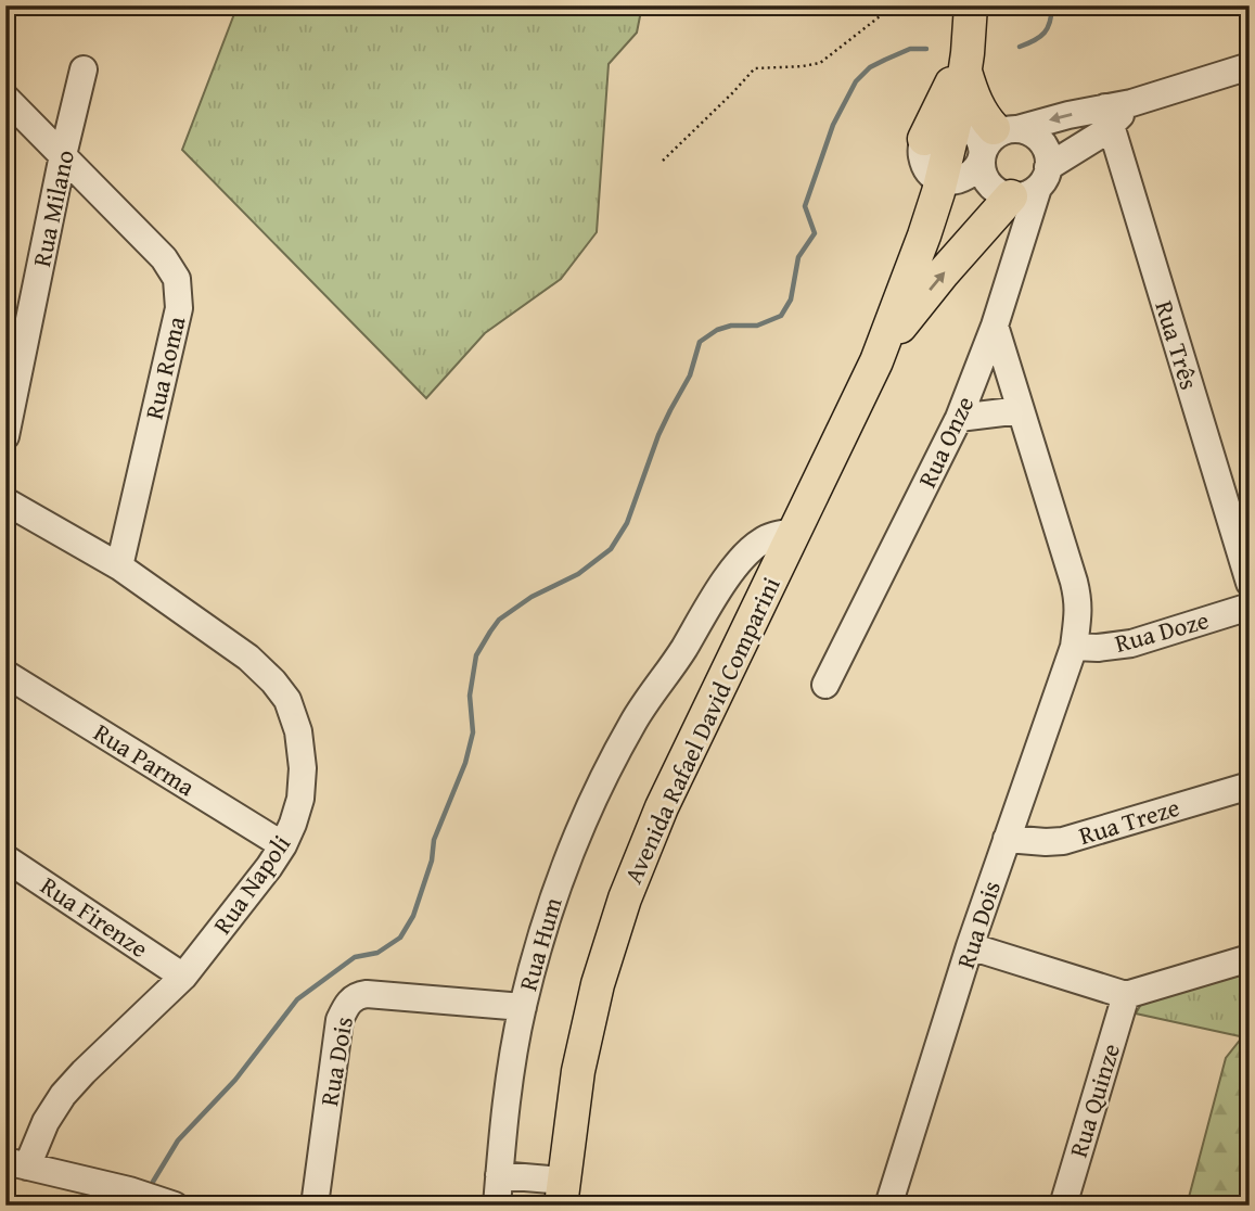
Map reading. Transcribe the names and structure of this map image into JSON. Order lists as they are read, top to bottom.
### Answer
{
  "streets": {
    "main road": ["Avenida Rafael David Comparini"],
    "street": [
      "Rua Milano",
      "Rua Três",
      "Rua Roma",
      "Rua Onze",
      "Rua Doze",
      "Rua Parma",
      "Rua Treze",
      "Rua Napoli",
      "Rua Firenze",
      "Rua Dois",
      "Rua Hum",
      "Rua Quinze"
    ]
  },
  "crossings": [
    ["Rua Milano", "Rua Roma"],
    ["Rua Roma", "Rua Napoli"],
    ["Rua Onze", "Rua Dois"],
    ["Rua Doze", "Rua Dois"],
    ["Avenida Rafael David Comparini", "Rua Hum"],
    ["Rua Parma", "Rua Napoli"],
    ["Rua Treze", "Rua Dois"],
    ["Rua Napoli", "Rua Firenze"],
    ["Rua Dois", "Rua Hum"]
  ]
}
